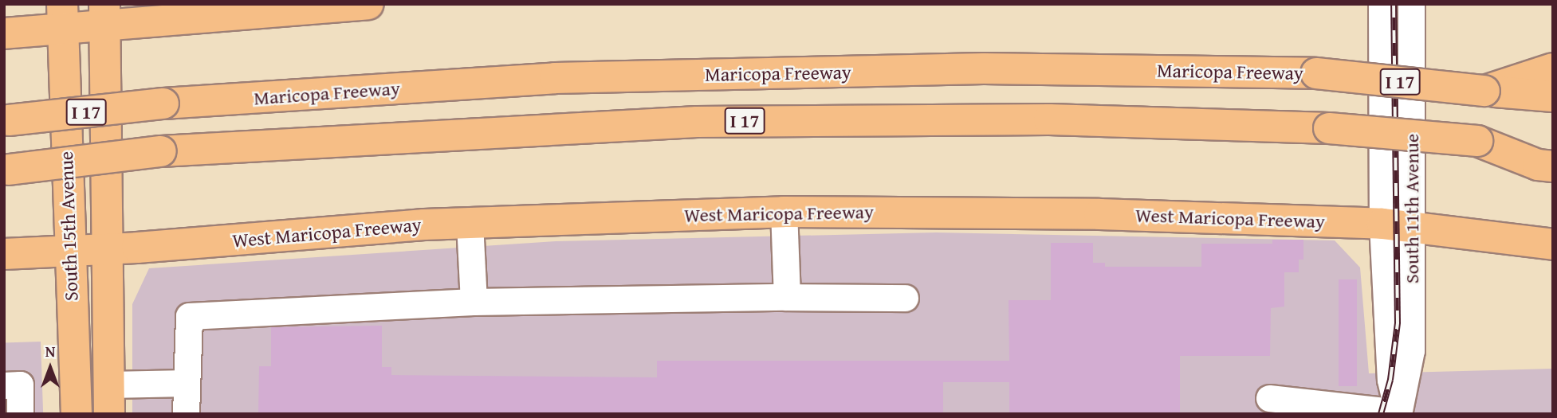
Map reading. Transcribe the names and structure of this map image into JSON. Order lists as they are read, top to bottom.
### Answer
{
  "streets": {
    "main road": [
      "Maricopa Freeway",
      "I 17",
      "West Maricopa Freeway",
      "South 15th Avenue"
    ],
    "street": ["South 11th Avenue"]
  },
  "crossings": [
    ["South 11th Avenue", "West Maricopa Freeway"],
    ["West Maricopa Freeway", "South 15th Avenue"]
  ],
  "north": "top"
}
